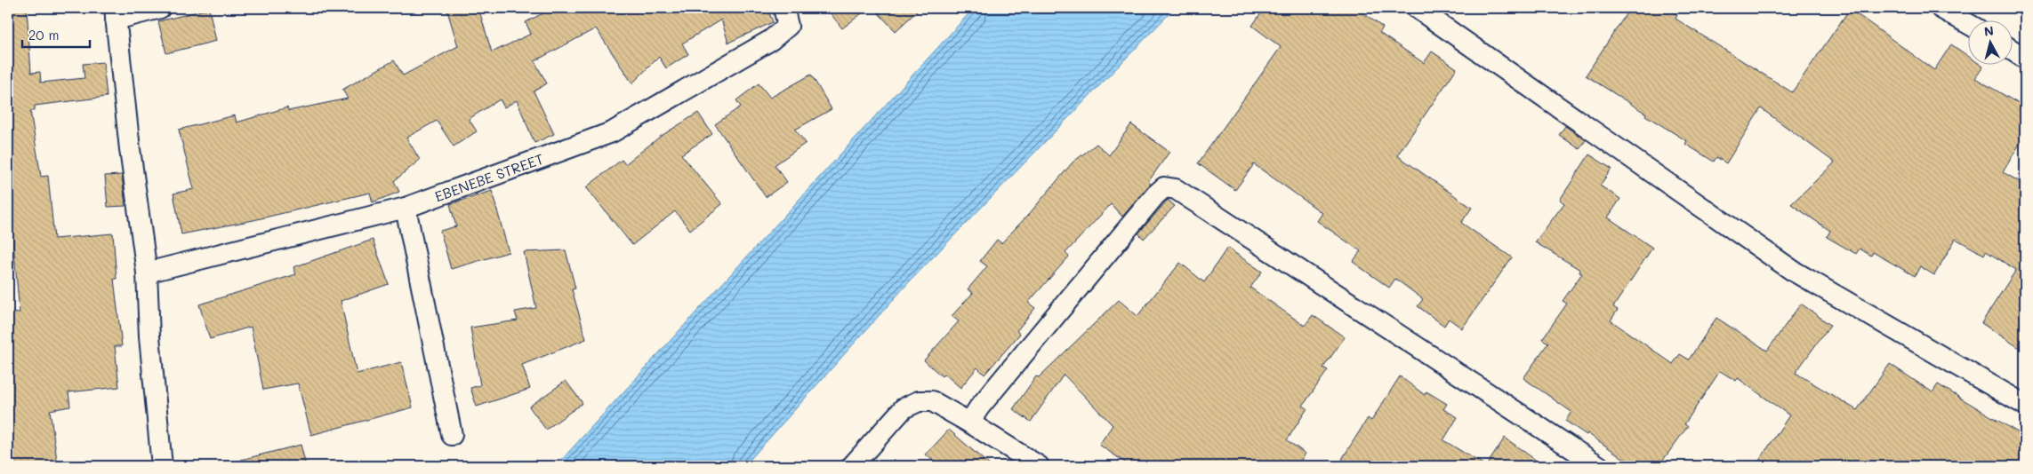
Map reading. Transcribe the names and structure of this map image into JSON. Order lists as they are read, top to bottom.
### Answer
{
  "streets": {
    "street": ["EBENEBE STREET"]
  },
  "scale_bar": "20 m",
  "north": "top"
}
